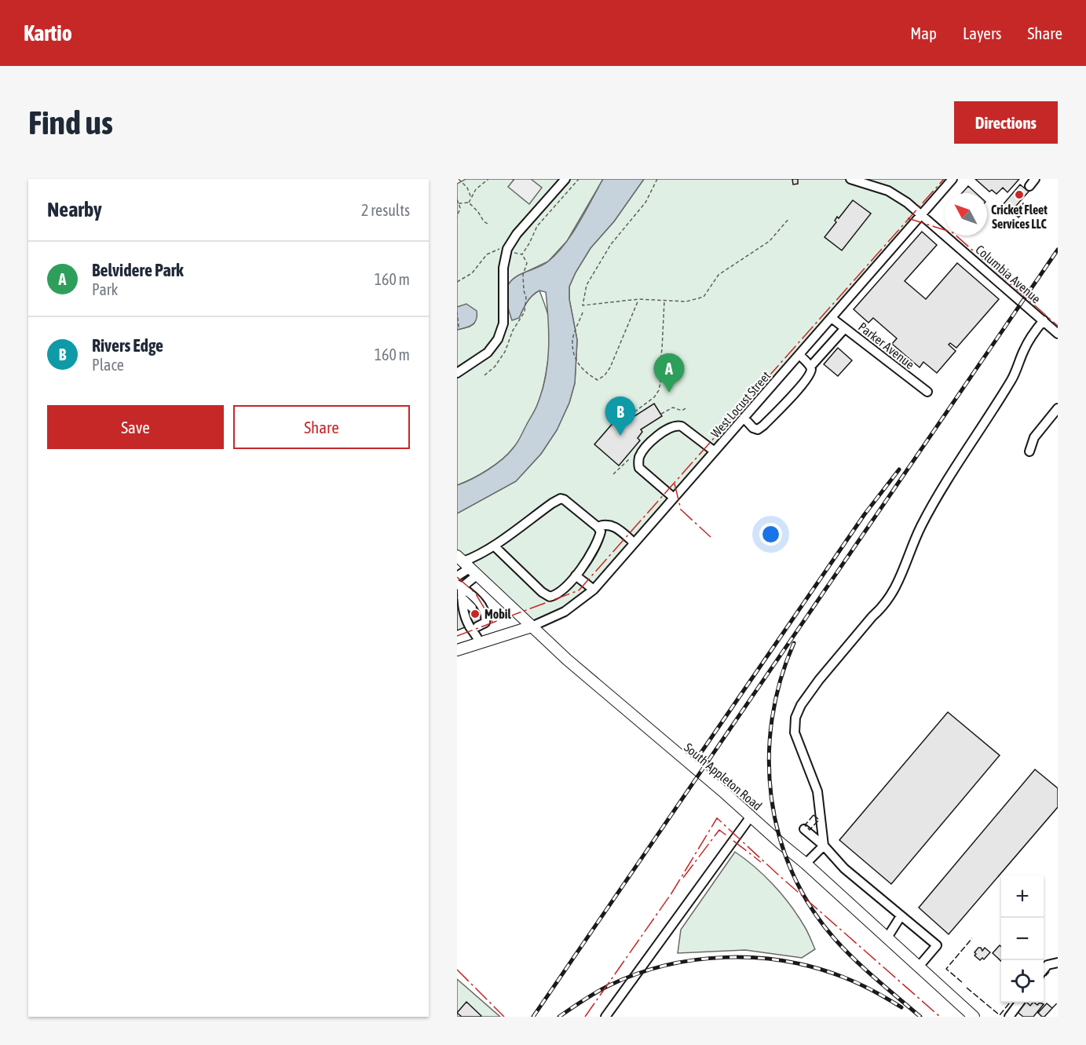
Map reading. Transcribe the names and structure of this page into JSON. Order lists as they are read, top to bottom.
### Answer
{
  "streets": {
    "main road": ["South Appleton Road"],
    "street": ["Columbia Avenue", "Parker Avenue", "West Locust Street"]
  },
  "crossings": [
    ["Columbia Avenue", "West Locust Street"],
    ["Parker Avenue", "West Locust Street"],
    ["West Locust Street", "South Appleton Road"]
  ],
  "places": ["Cricket Fleet Services LLC", "Mobil"],
  "north": "top left",
  "page": {
    "header": "Kartio",
    "nav": ["Map", "Layers", "Share"],
    "buttons": [
      "Directions",
      ["Save", "Share"]
    ],
    "title": "Find us",
    "heading": ["Nearby", "2 results"],
    "list": [
      {
        "mark": "A",
        "name": "Belvidere Park",
        "note": "Park",
        "value": "160 m"
      },
      {
        "mark": "B",
        "name": "Rivers Edge",
        "note": "Place",
        "value": "160 m"
      }
    ],
    "pins": ["A", "B"],
    "map_buttons": ["+", "−"]
  }
}
